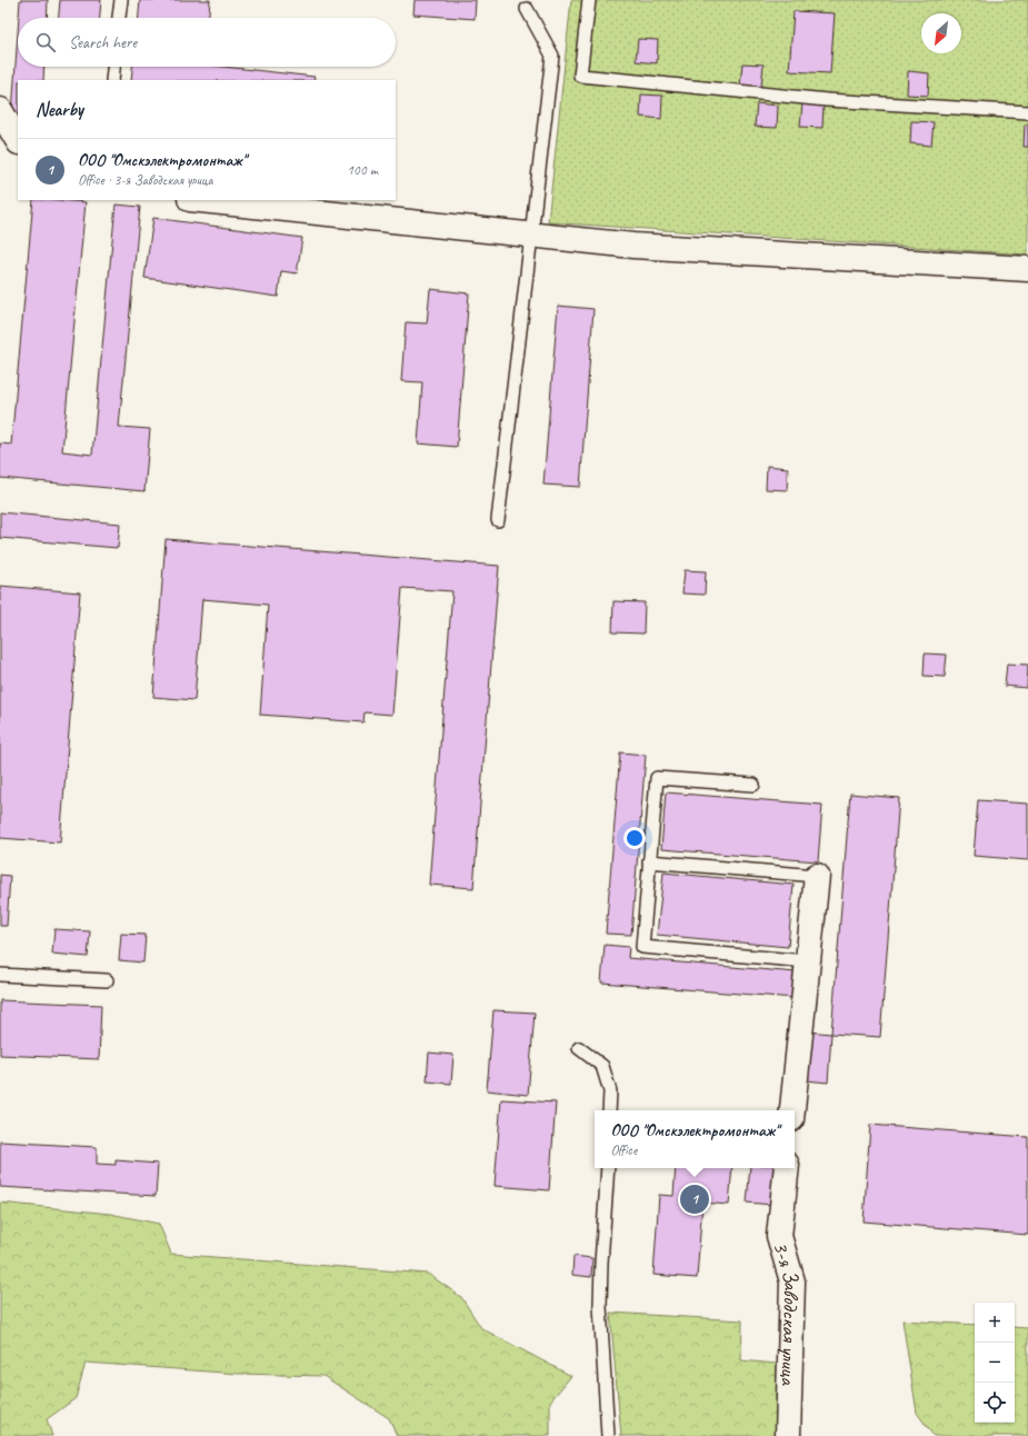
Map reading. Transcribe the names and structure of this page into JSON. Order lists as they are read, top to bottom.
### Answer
{
  "streets": {
    "street": ["3-я Заводская улица"]
  },
  "north": "bottom left",
  "page": {
    "search": "Search here",
    "heading": "Nearby",
    "list": [
      {
        "mark": "1",
        "name": "ООО \"Омскэлектромонтаж\"",
        "note": "Office · 3-я Заводская улица",
        "value": "100 m"
      }
    ],
    "popup": ["ООО \"Омскэлектромонтаж\"", "Office"],
    "pins": "1",
    "map_buttons": ["+", "−"]
  }
}
